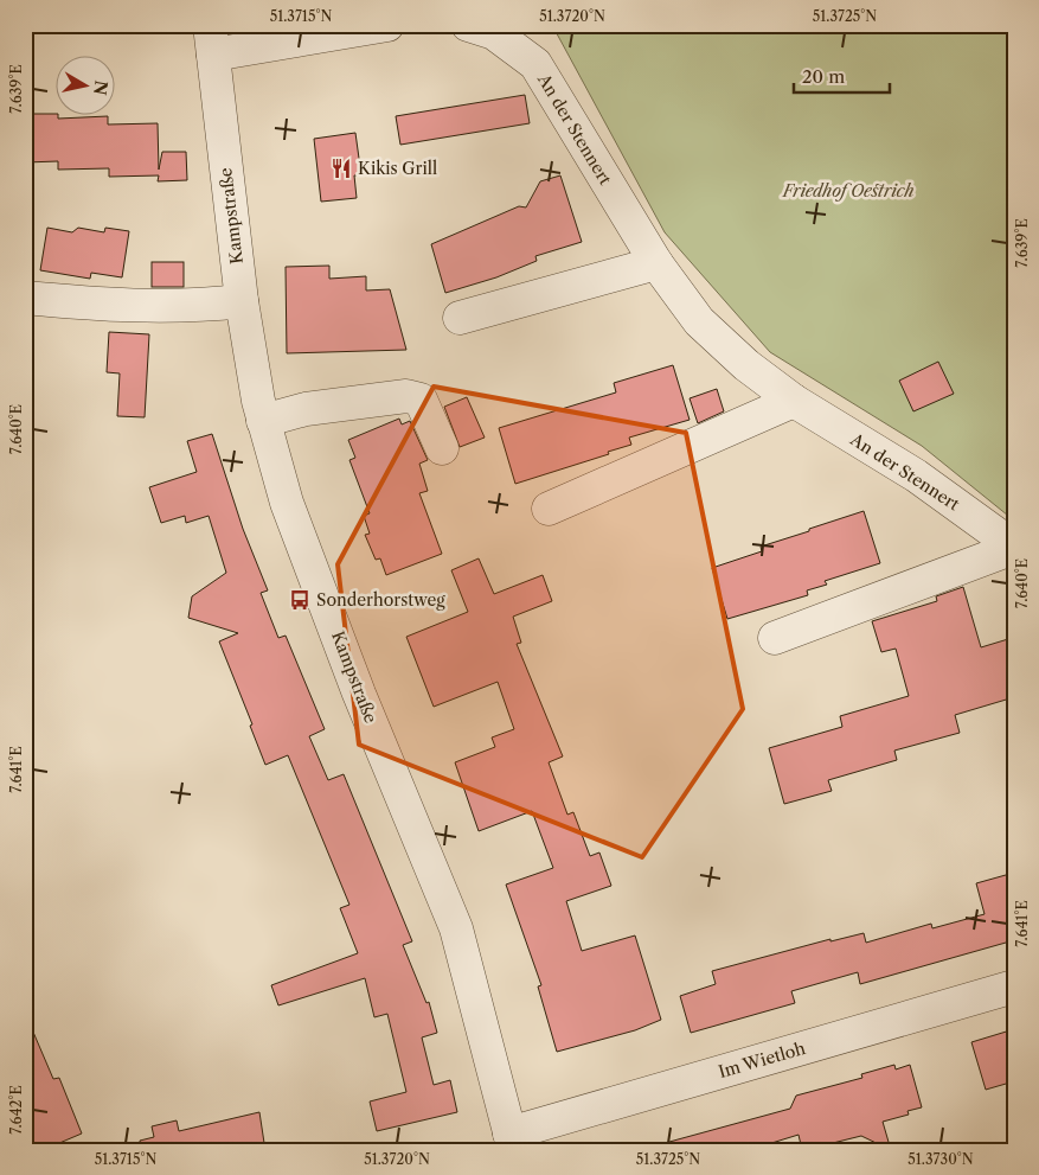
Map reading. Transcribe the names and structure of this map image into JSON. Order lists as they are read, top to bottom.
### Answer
{
  "streets": {
    "street": ["An der Stennert", "Kampstraße", "Im Wietloh"]
  },
  "crossings": [
    ["Kampstraße", "Im Wietloh"]
  ],
  "parks": ["Friedhof Oestrich"],
  "places": {
    "restaurant": ["Kikis Grill"],
    "bus stop": ["Sonderhorstweg"]
  },
  "scale_bar": "20 m",
  "north": "right",
  "coordinates": [
    "51.3715°N",
    "51.3720°N",
    "51.3725°N",
    "7.639°E",
    "7.640°E",
    "7.641°E",
    "7.642°E",
    "51.3730°N"
  ]
}
